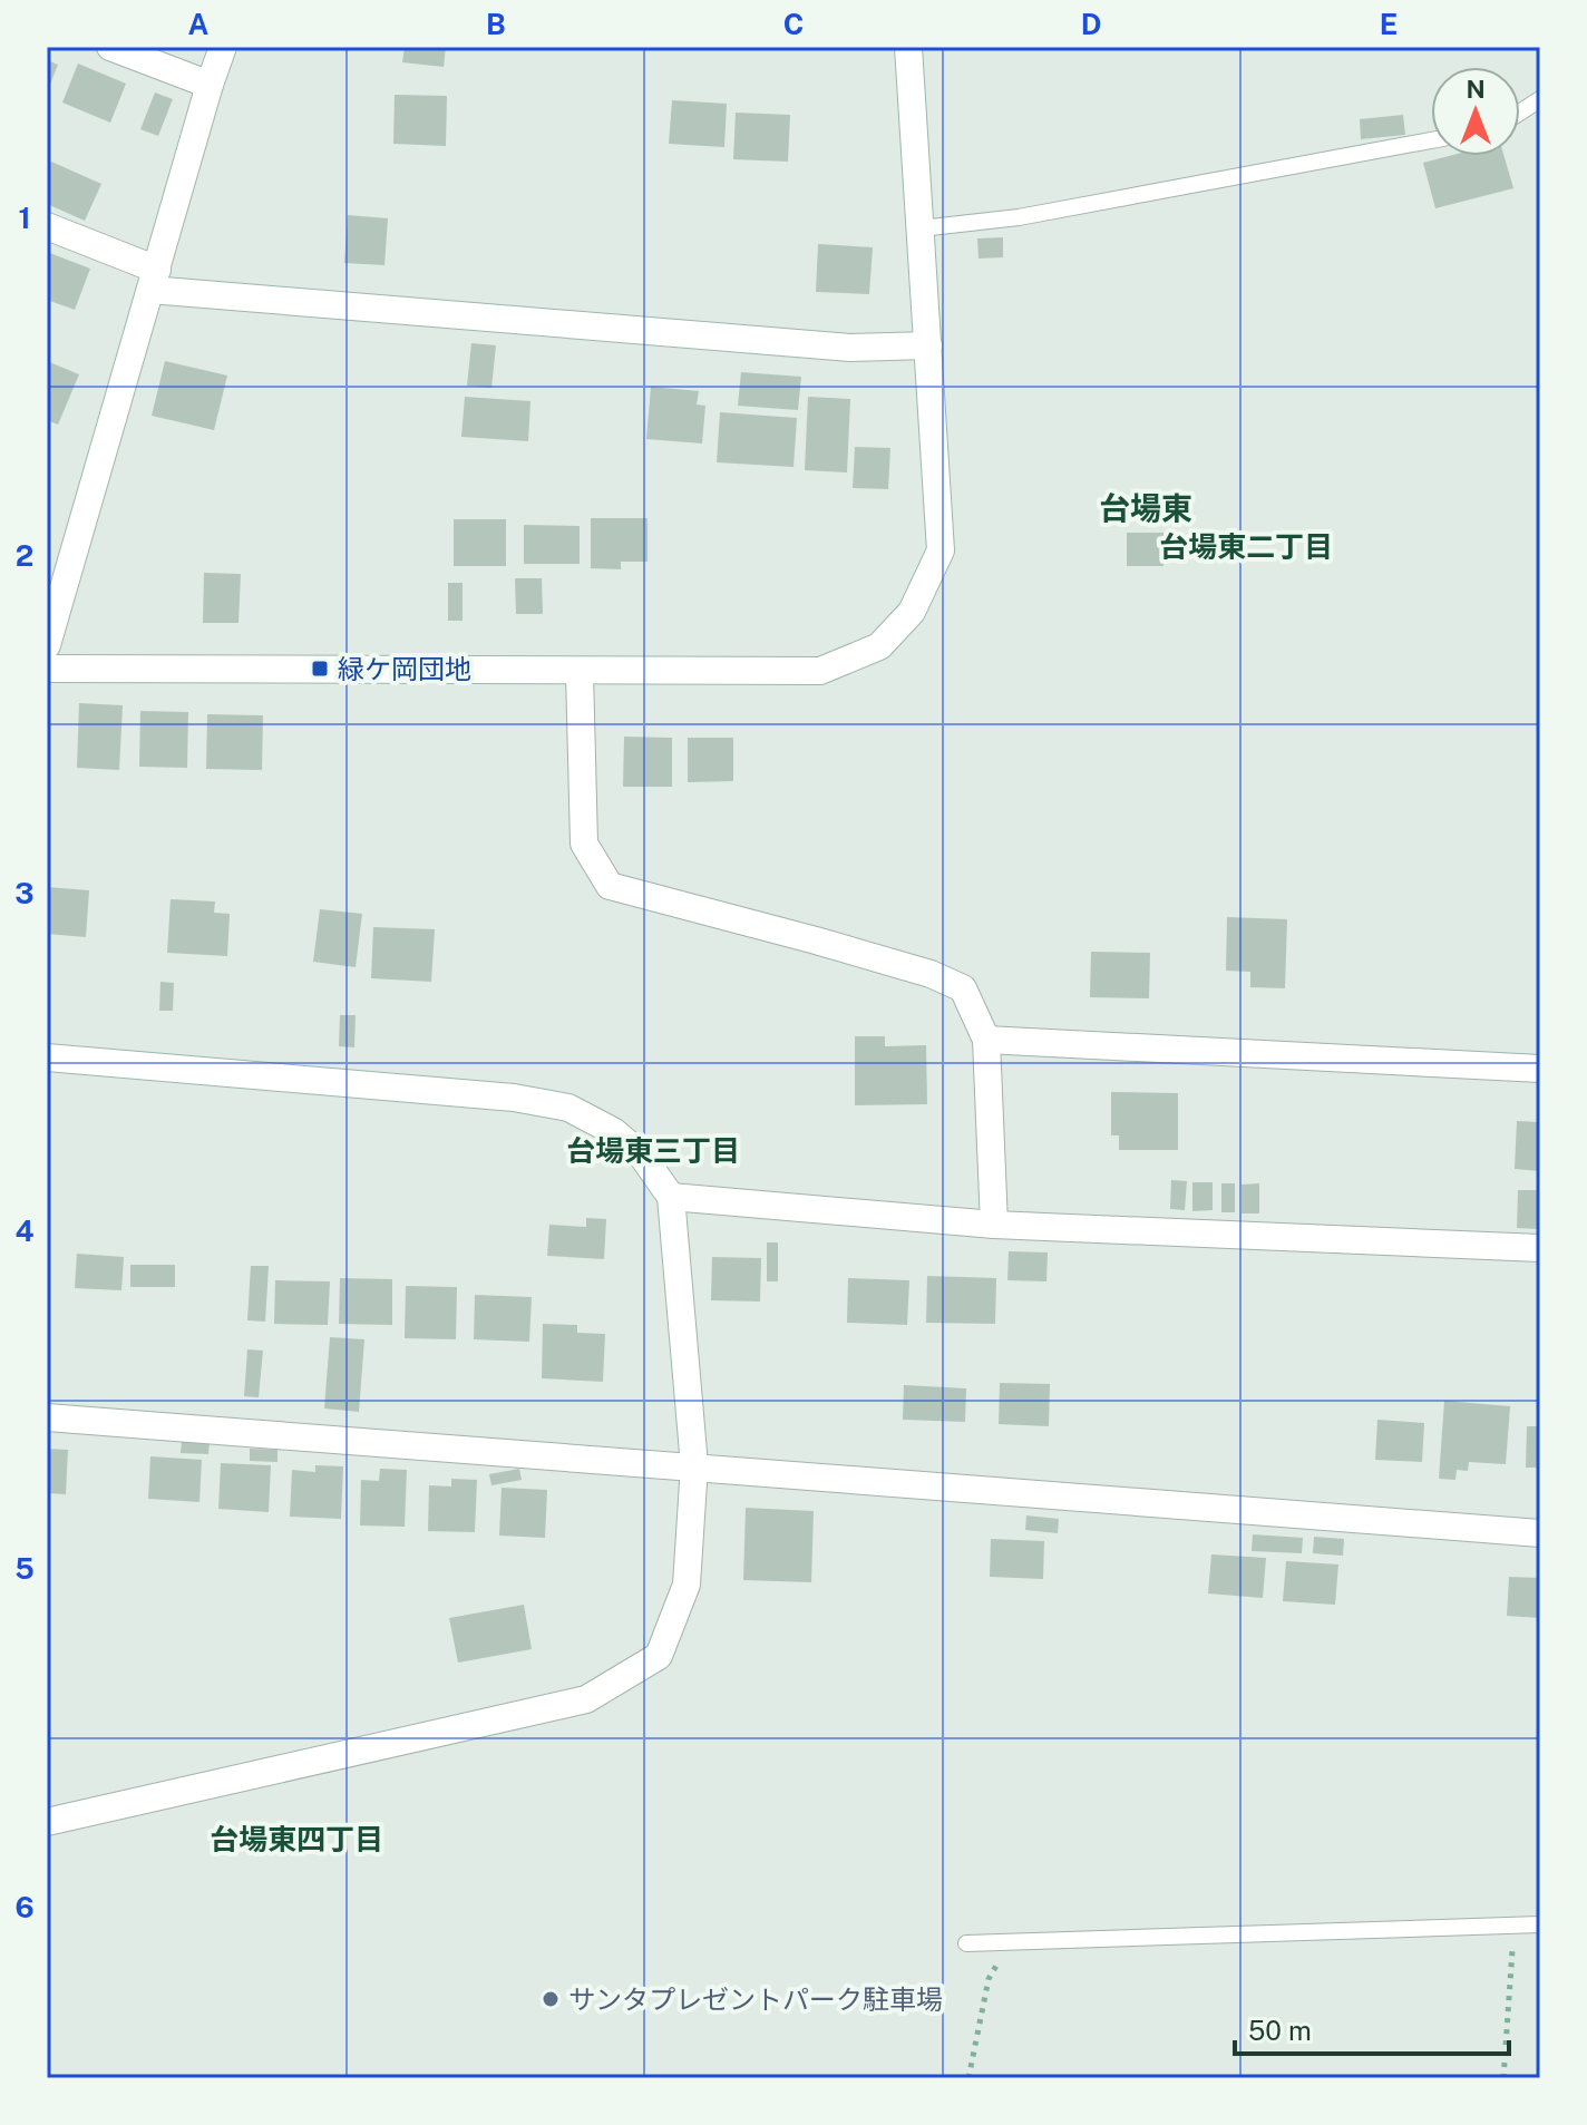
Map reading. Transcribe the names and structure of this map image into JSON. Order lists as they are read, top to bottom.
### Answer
{
  "districts": [
    "台場東",
    "台場東二丁目",
    "台場東三丁目",
    "台場東四丁目"
  ],
  "places": {
    "transit": ["緑ケ岡団地"],
    "other": ["サンタプレゼントパーク駐車場"]
  },
  "scale_bar": "50 m",
  "north": "top",
  "grid": {
    "columns": [
      "A",
      "B",
      "C",
      "D",
      "E"
    ],
    "rows": [
      "1",
      "2",
      "3",
      "4",
      "5",
      "6"
    ]
  }
}
